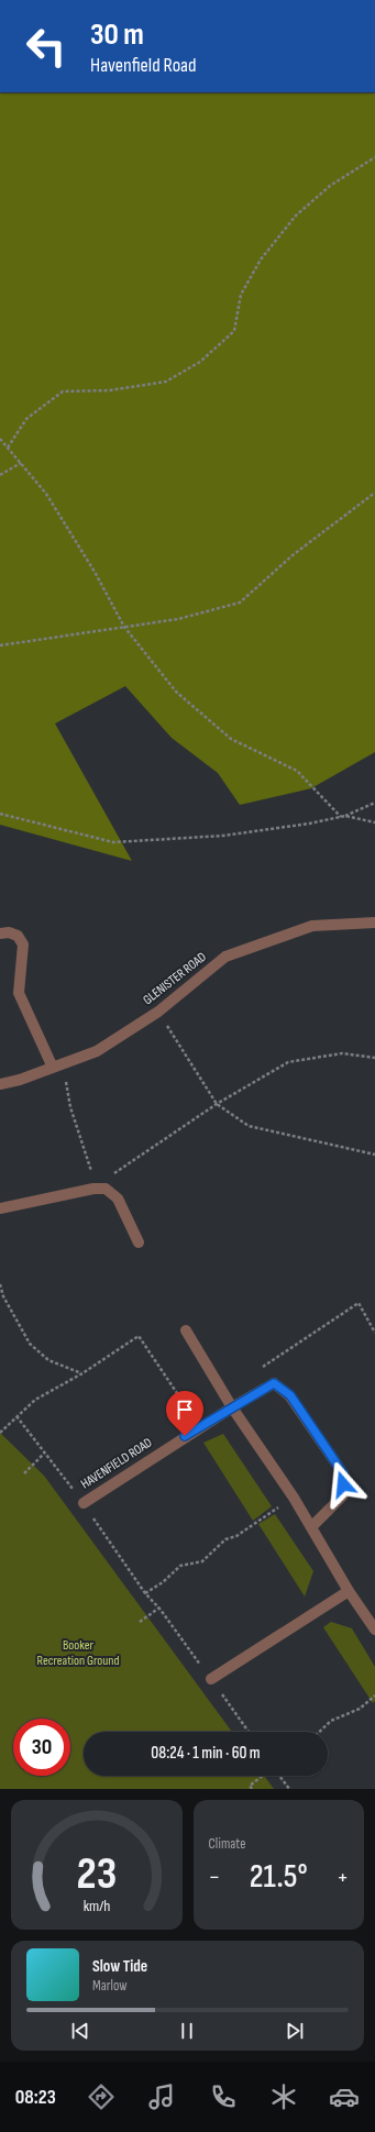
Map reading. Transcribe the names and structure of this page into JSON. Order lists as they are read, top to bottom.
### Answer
{
  "streets": {
    "street": ["GLENISTER ROAD", "HAVENFIELD ROAD"]
  },
  "parks": ["Booker Recreation Ground"],
  "page": {
    "turn": ["30 m", "Havenfield Road"],
    "limit": "30",
    "trip": "08:24 · 1 min · 60 m",
    "tile": "Climate",
    "heat": ["−", "21.5°", "+"],
    "song": ["Slow Tide", "Marlow"],
    "tabs": "08:23",
    "gauge": ["23", "km/h"]
  }
}
